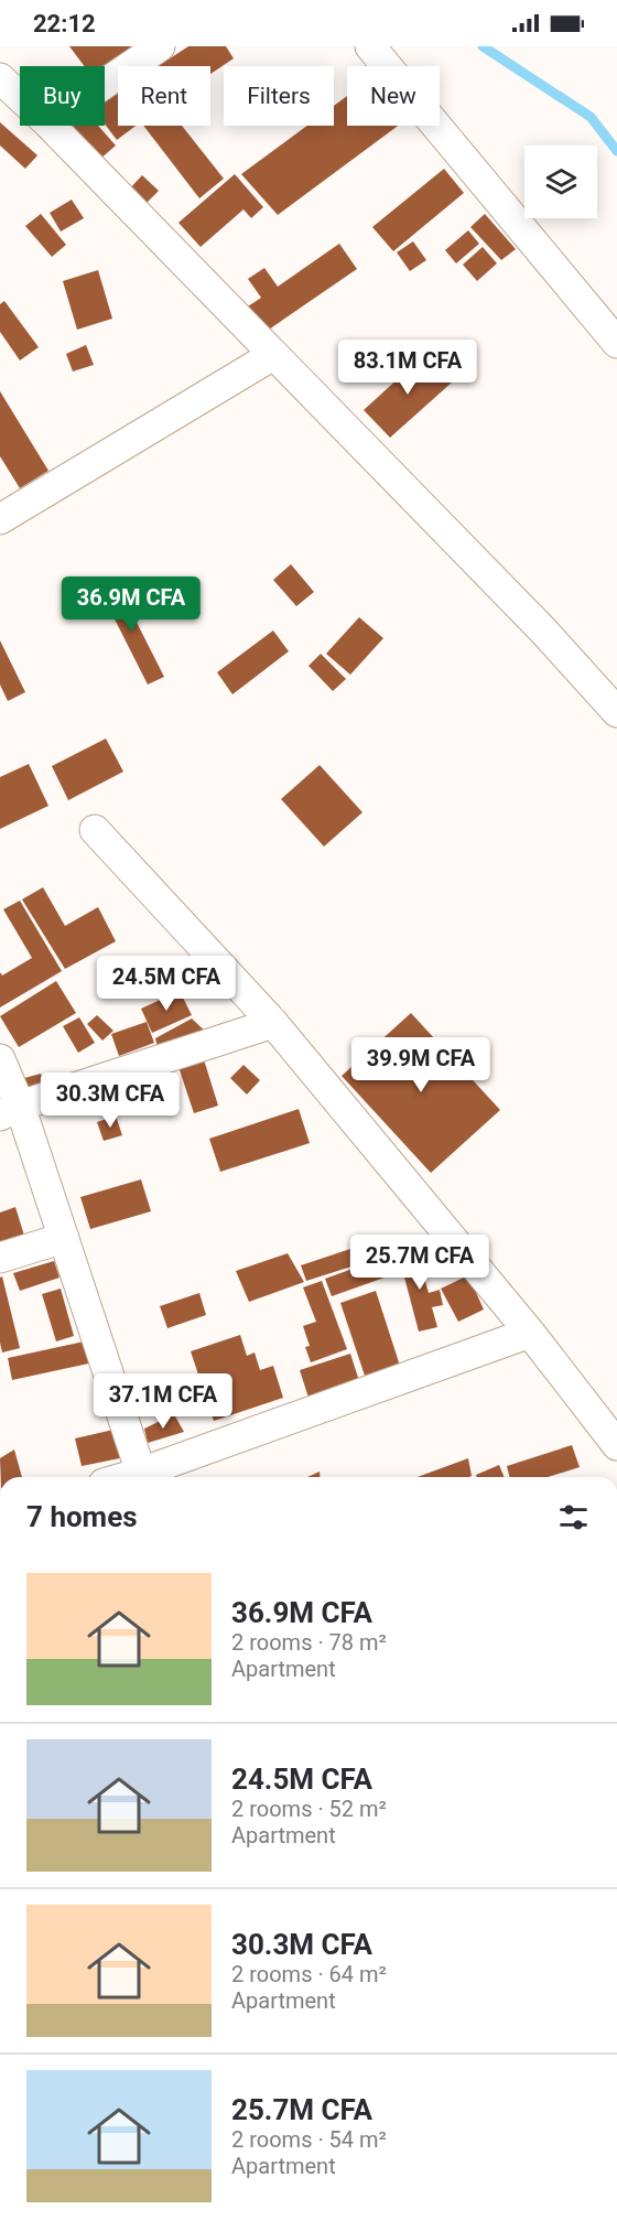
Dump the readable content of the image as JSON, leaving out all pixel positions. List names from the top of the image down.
{
  "page": {
    "status": "22:12",
    "chip": [
      "Buy",
      "Rent",
      "Filters",
      "New"
    ],
    "price": [
      "83.1M CFA",
      "36.9M CFA",
      "24.5M CFA",
      "39.9M CFA",
      "30.3M CFA",
      "25.7M CFA",
      "37.1M CFA"
    ],
    "heading": "7 homes",
    "list": [
      {
        "name": "36.9M CFA",
        "note": "2 rooms · 78 m² · Apartment"
      },
      {
        "name": "24.5M CFA",
        "note": "2 rooms · 52 m² · Apartment"
      },
      {
        "name": "30.3M CFA",
        "note": "2 rooms · 64 m² · Apartment"
      },
      {
        "name": "25.7M CFA",
        "note": "2 rooms · 54 m² · Apartment"
      }
    ]
  }
}
